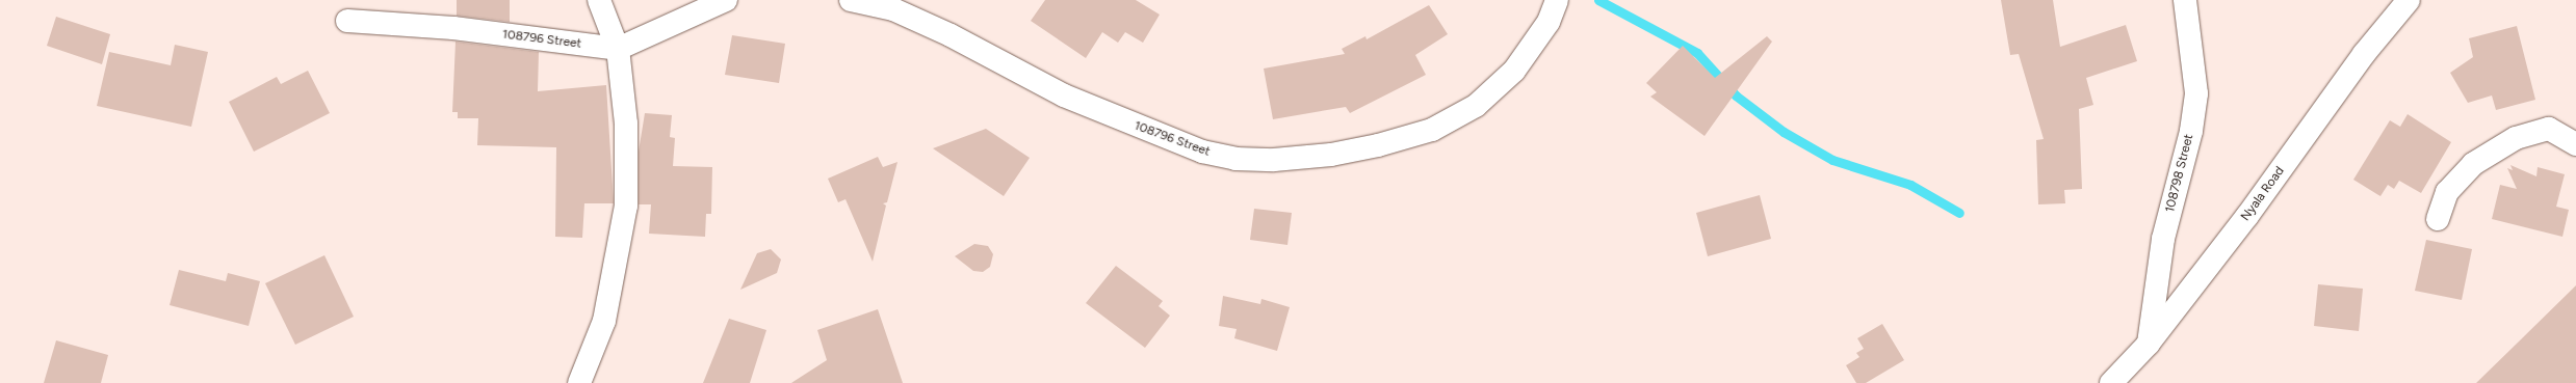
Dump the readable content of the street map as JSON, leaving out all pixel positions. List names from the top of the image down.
{
  "streets": {
    "street": ["108796 Street", "108798 Street", "Nyala Road"]
  },
  "crossings": [
    ["108798 Street", "Nyala Road"]
  ]
}
